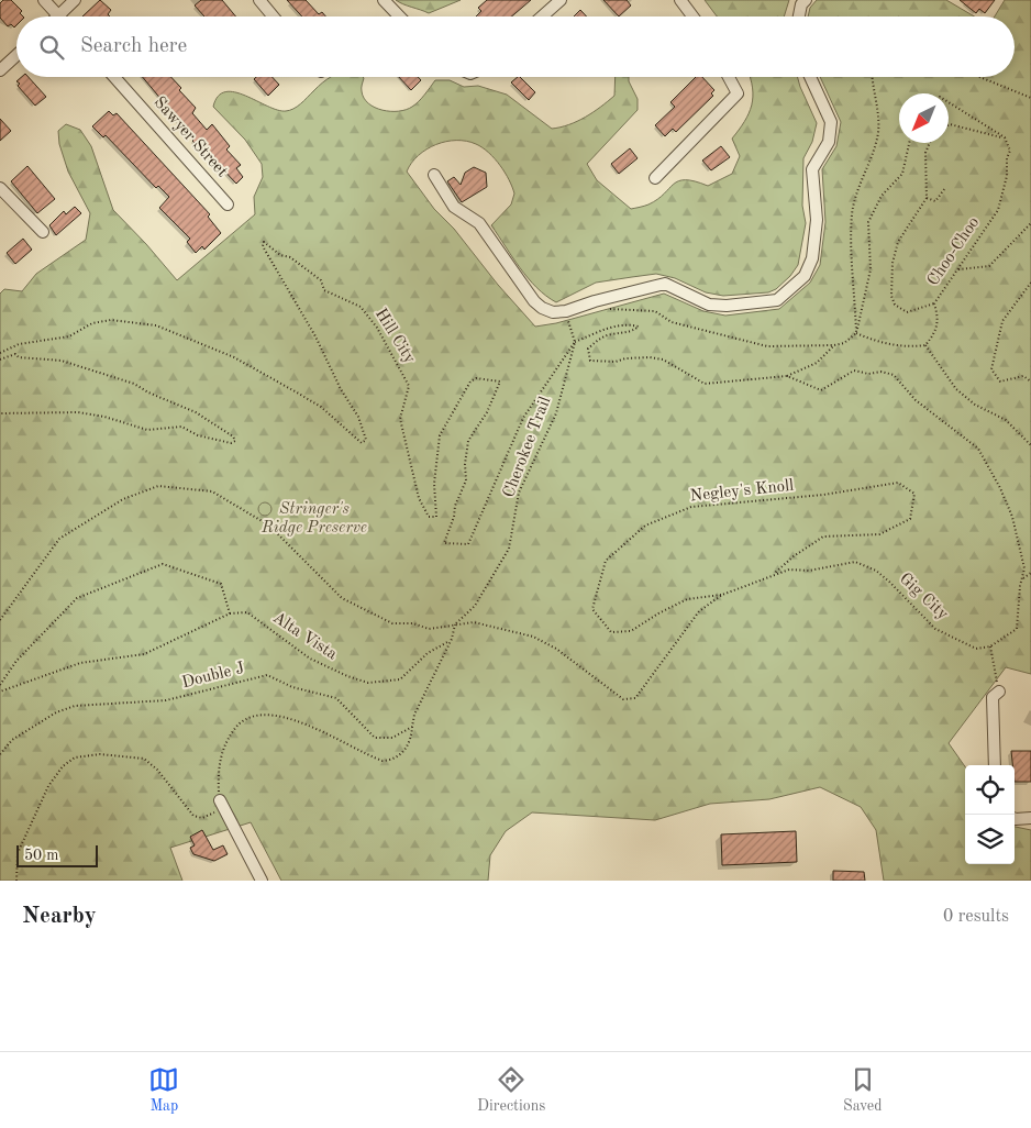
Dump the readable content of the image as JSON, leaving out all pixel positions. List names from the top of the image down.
{
  "streets": {
    "street": ["Sawyer Street"],
    "path": [
      "Choo-Choo",
      "Hill City",
      "Cherokee Trail",
      "Negley's Knoll",
      "Gig City",
      "Alta Vista",
      "Double J"
    ]
  },
  "crossings": [
    ["Hill City", "Cherokee Trail"],
    ["Cherokee Trail", "Gig City"],
    ["Negley's Knoll", "Gig City"]
  ],
  "parks": ["Stringer's Ridge Preserve"],
  "scale_bar": "50 m",
  "north": "bottom left",
  "page": {
    "search": "Search here",
    "scale": "50 m",
    "heading": ["Nearby", "0 results"],
    "nav": ["Map", "Directions", "Saved"]
  }
}
